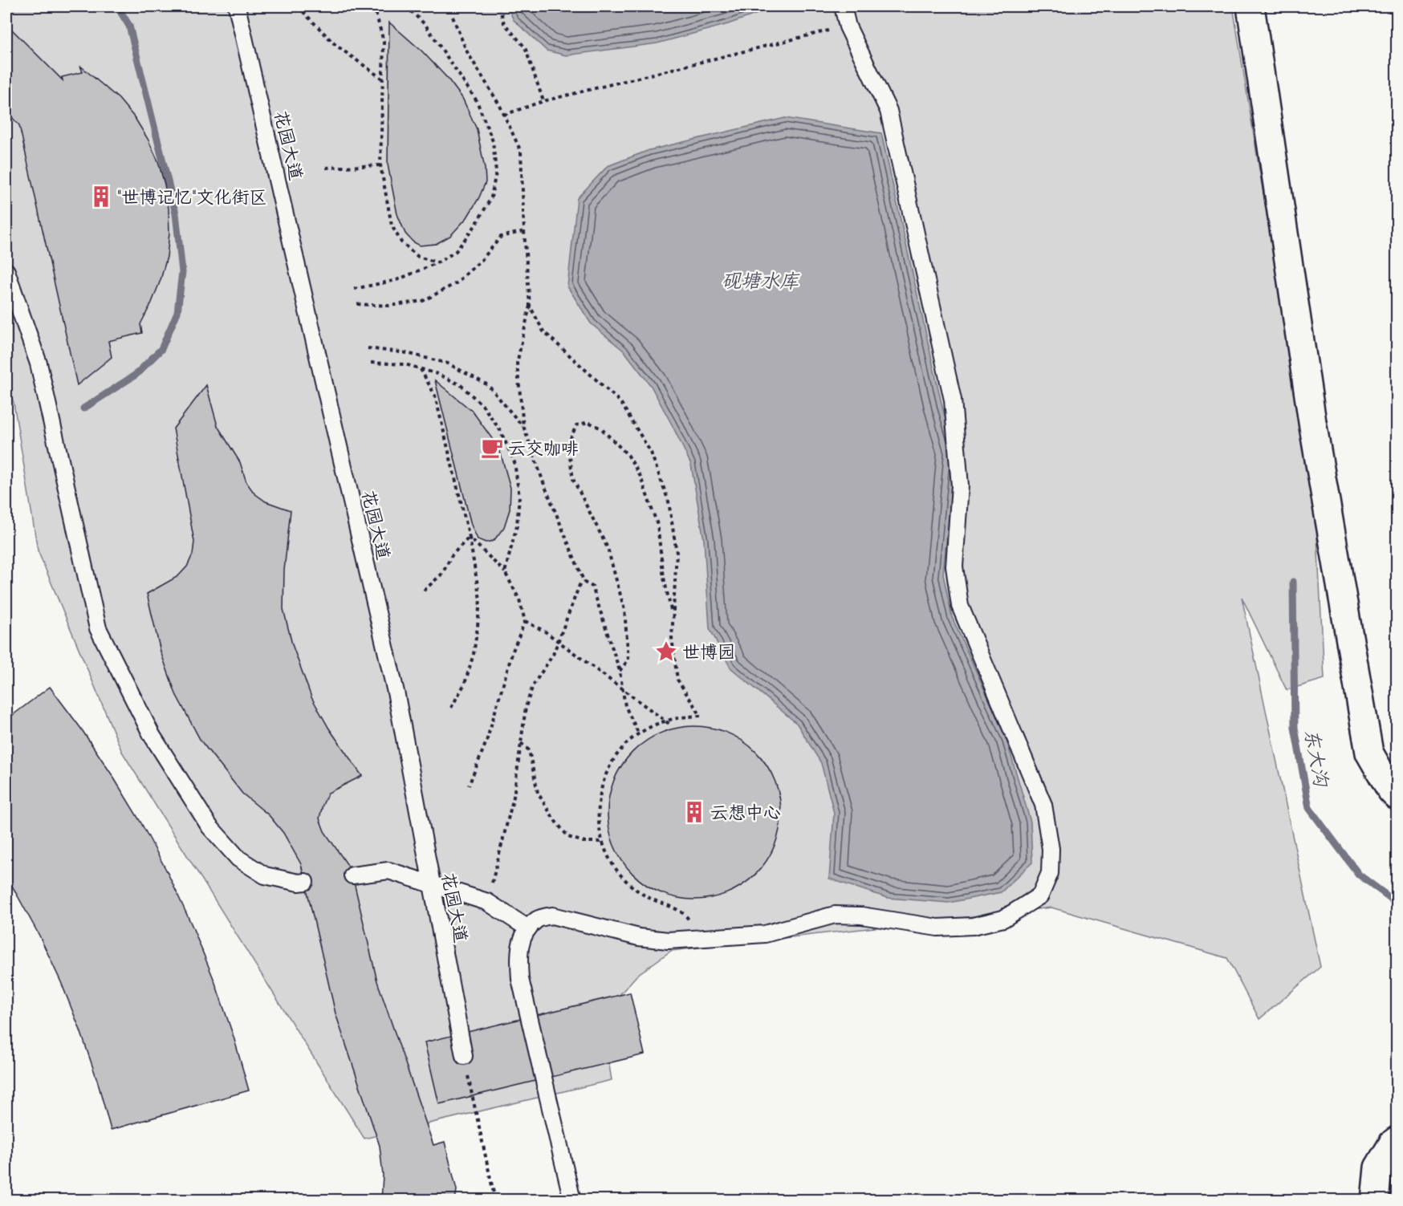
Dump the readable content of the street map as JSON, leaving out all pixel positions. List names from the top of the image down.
{
  "streets": {
    "lane": ["花园大道"]
  },
  "water": ["砚塘水库", "东大沟"],
  "places": {
    "building": ["“世博记忆”文化街区", "云想中心"],
    "cafe": ["云交咖啡"],
    "place": ["世博园"]
  }
}
